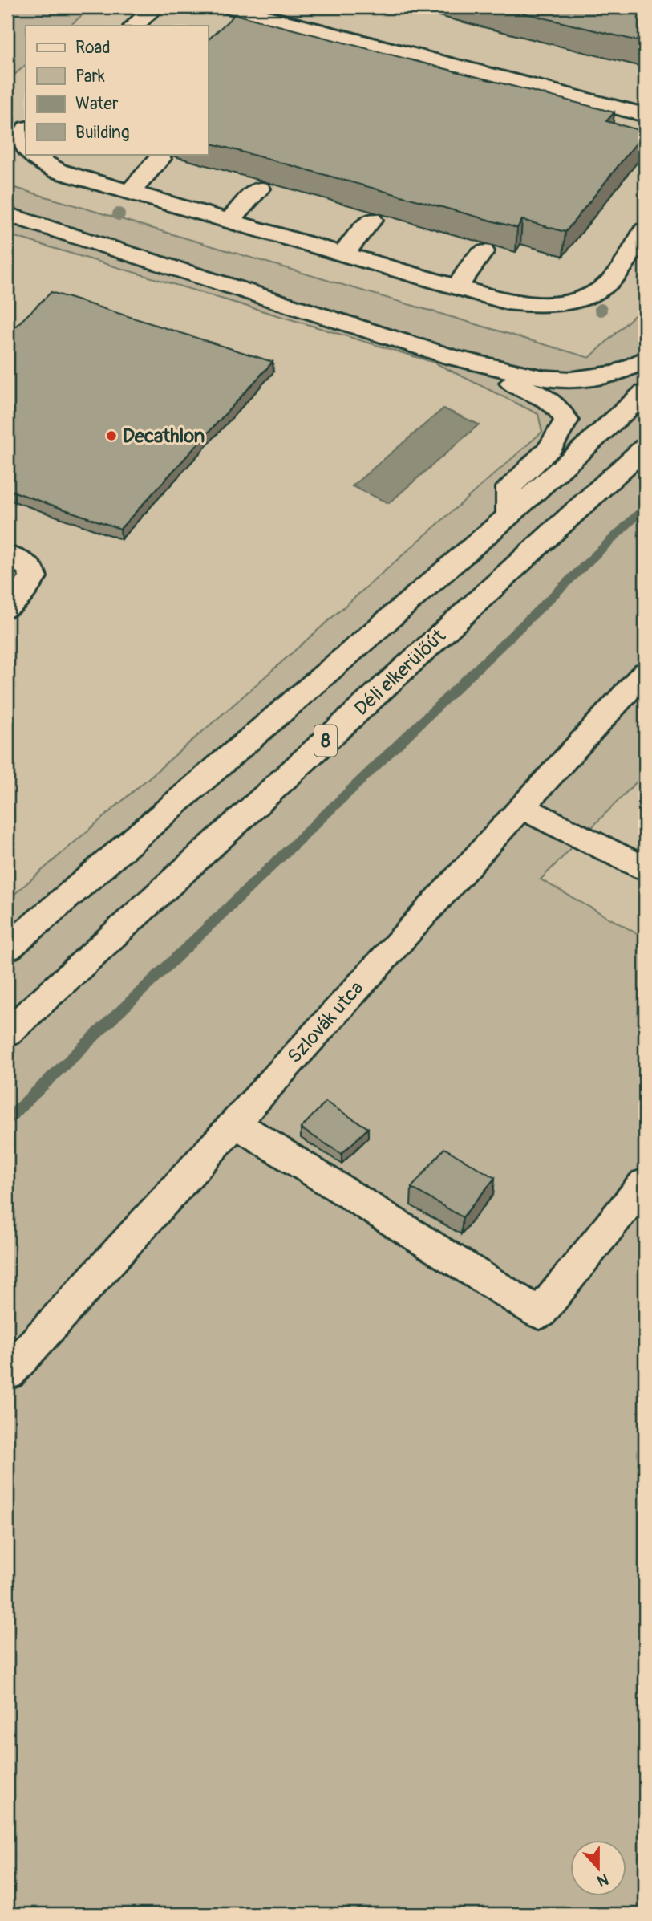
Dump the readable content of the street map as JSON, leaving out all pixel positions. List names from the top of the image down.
{
  "streets": {
    "street": ["Déli elkerülőút", "8", "Szlovák utca"]
  },
  "places": ["Decathlon"],
  "legend": [
    "Road",
    "Park",
    "Water",
    "Building"
  ],
  "north": "bottom"
}
